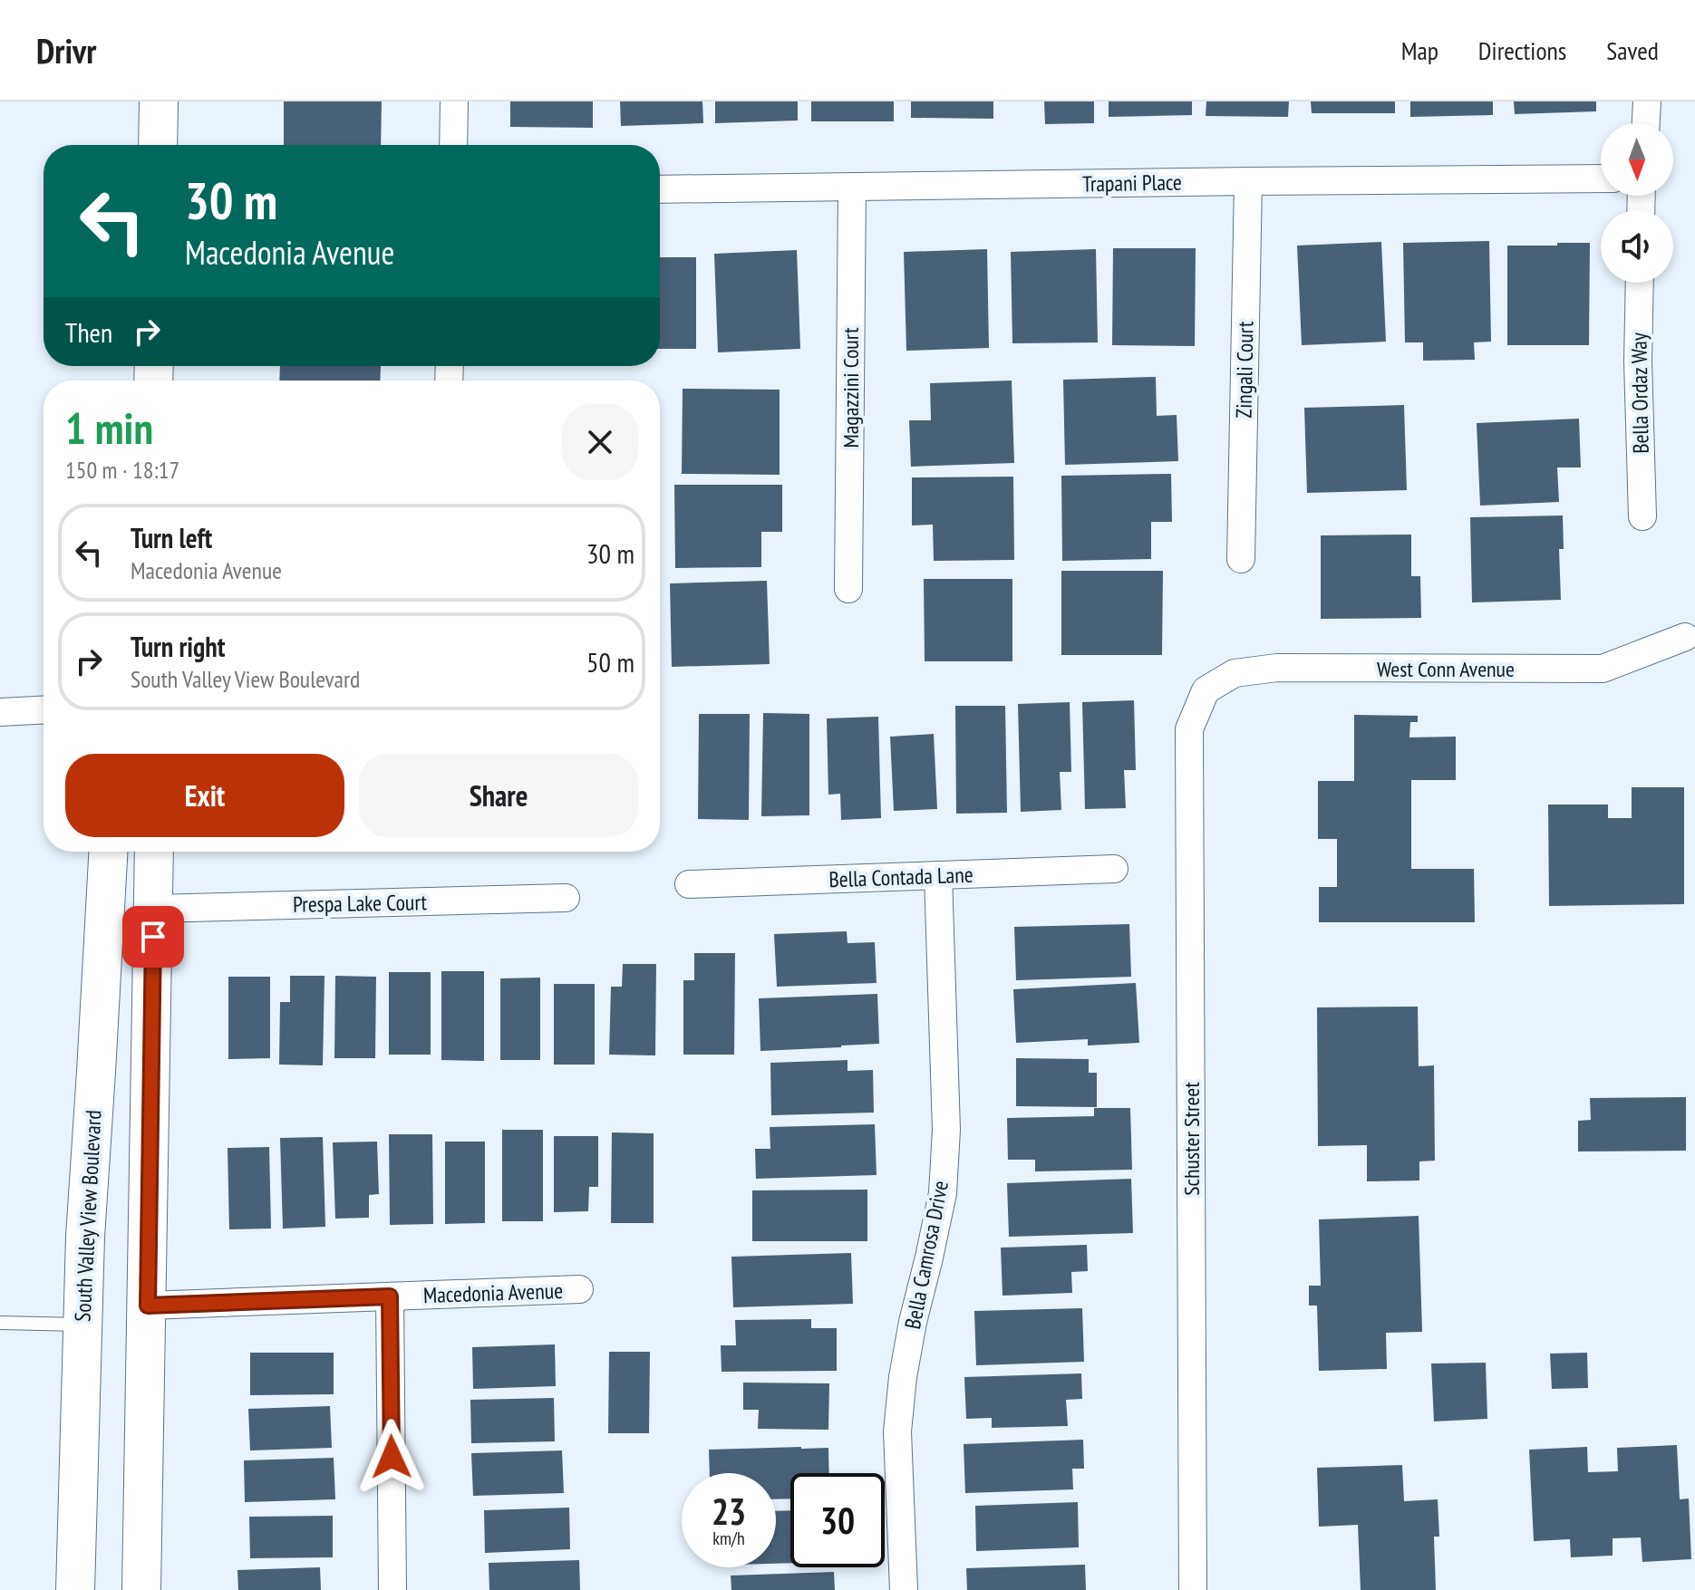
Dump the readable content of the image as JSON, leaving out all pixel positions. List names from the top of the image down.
{
  "streets": {
    "main road": ["South Valley View Boulevard"],
    "street": [
      "Trapani Place",
      "Zingali Court",
      "Magazzini Court",
      "Bella Ordaz Way",
      "West Conn Avenue",
      "Bella Contada Lane",
      "Prespa Lake Court",
      "Schuster Street",
      "Bella Camrosa Drive",
      "Macedonia Avenue"
    ]
  },
  "crossings": [
    ["Trapani Place", "Zingali Court"],
    ["Trapani Place", "Magazzini Court"],
    ["West Conn Avenue", "Schuster Street"],
    ["Bella Contada Lane", "Bella Camrosa Drive"]
  ],
  "north": "bottom",
  "page": {
    "header": "Drivr",
    "nav": ["Map", "Directions", "Saved"],
    "turn": ["30 m", "Macedonia Avenue"],
    "then": "Then",
    "heading": ["1 min", "150 m · 18:17"],
    "list": [
      {
        "name": "Turn left",
        "note": "Macedonia Avenue",
        "value": "30 m"
      },
      {
        "name": "Turn right",
        "note": "South Valley View Boulevard",
        "value": "50 m"
      }
    ],
    "buttons": ["Exit", "Share"],
    "speed": "23 km/h",
    "limit": "30"
  }
}
